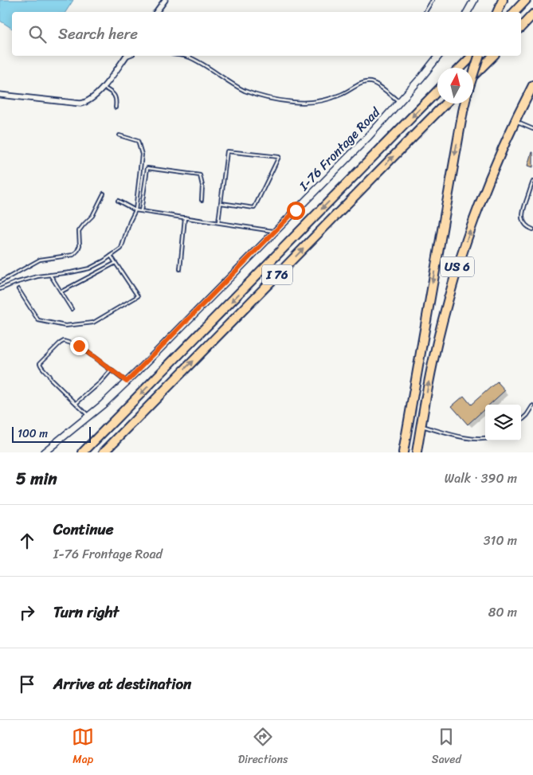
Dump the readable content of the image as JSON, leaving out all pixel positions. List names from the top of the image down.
{
  "streets": {
    "highway": ["US 6", "I 76"],
    "street": ["I-76 Frontage Road"]
  },
  "scale_bar": "100 m",
  "north": "top",
  "page": {
    "search": "Search here",
    "scale": "100 m",
    "heading": ["5 min", "Walk · 390 m"],
    "list": [
      ["Continue", "I-76 Frontage Road", "310 m"],
      ["Turn right", "80 m"],
      "Arrive at destination"
    ],
    "nav": ["Map", "Directions", "Saved"]
  }
}
